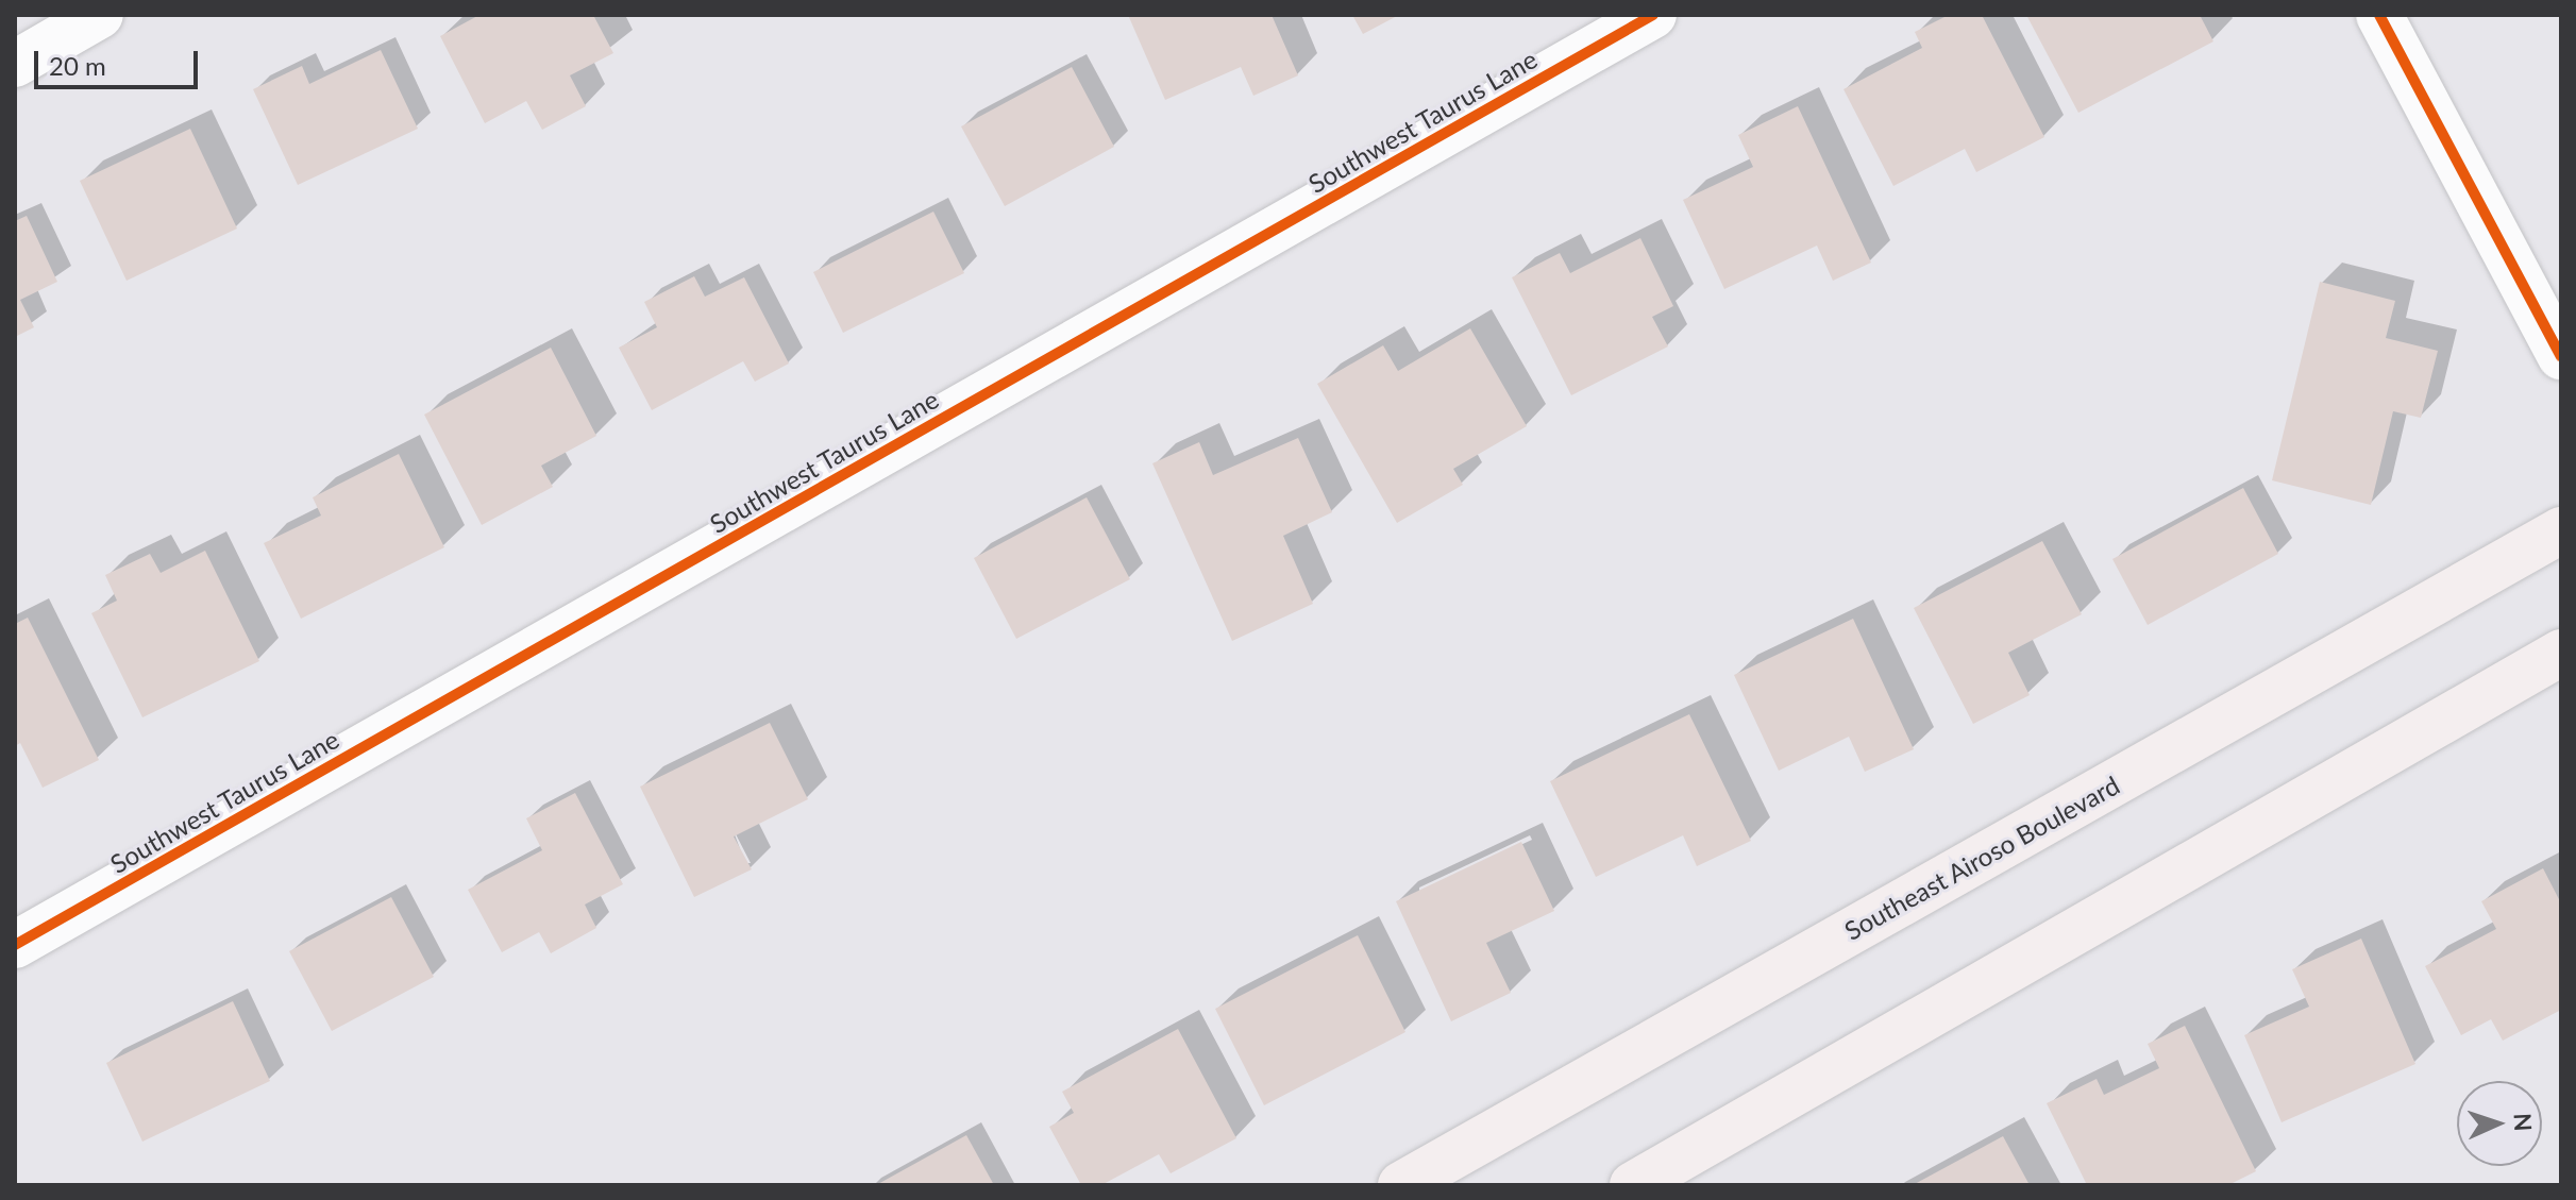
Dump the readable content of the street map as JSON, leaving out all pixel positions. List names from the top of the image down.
{
  "streets": {
    "main road": ["Southeast Airoso Boulevard"],
    "street": ["Southwest Taurus Lane"]
  },
  "scale_bar": "20 m",
  "north": "right"
}
